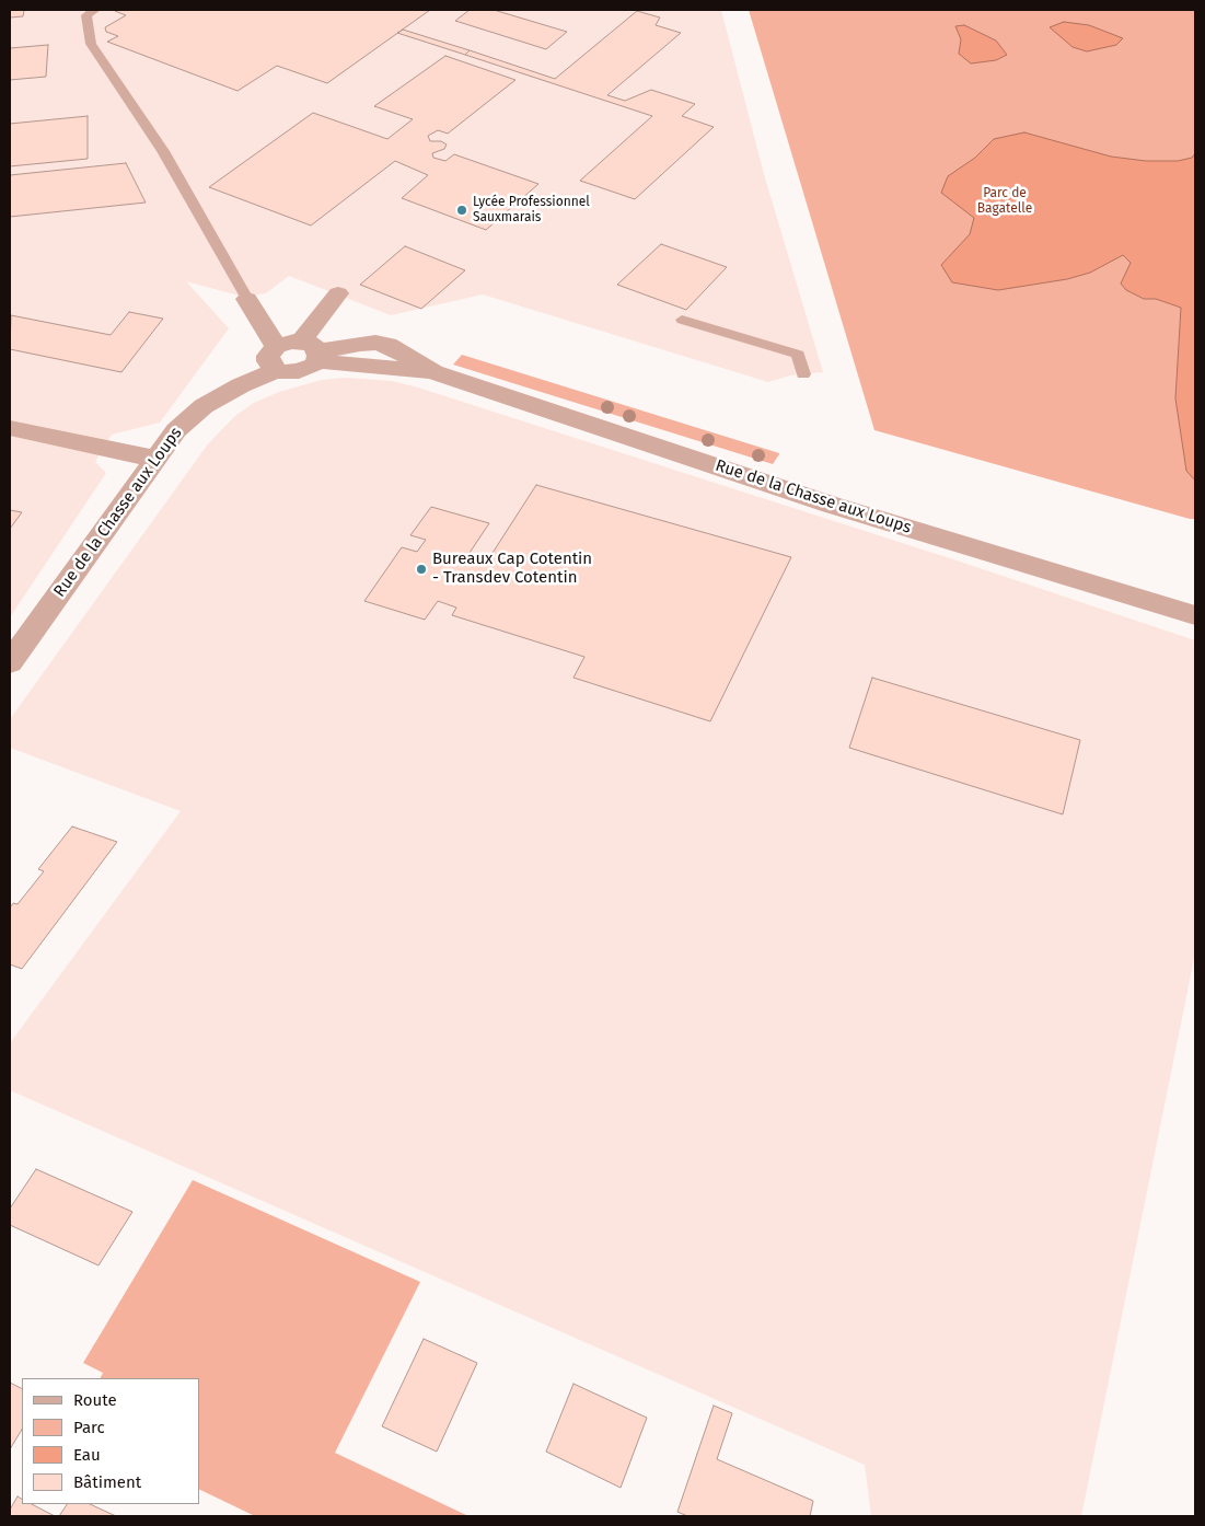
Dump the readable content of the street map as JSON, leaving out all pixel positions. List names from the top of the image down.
{
  "streets": {
    "street": ["Rue de la Chasse aux Loups"]
  },
  "parks": ["Parc de Bagatelle"],
  "places": ["Lycée Professionnel Sauxmarais", "Bureaux Cap Cotentin - Transdev Cotentin"],
  "legend": [
    "Route",
    "Parc",
    "Eau",
    "Bâtiment"
  ]
}
